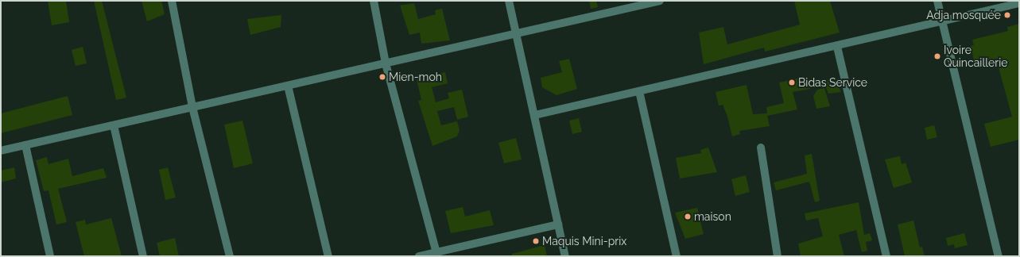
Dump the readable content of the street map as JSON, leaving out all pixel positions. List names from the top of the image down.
{
  "places": [
    "Adja mosquée",
    "Ivoire Quincaillerie",
    "Mien-moh",
    "Bidas Service",
    "maison",
    "Maquis Mini-prix"
  ]
}
